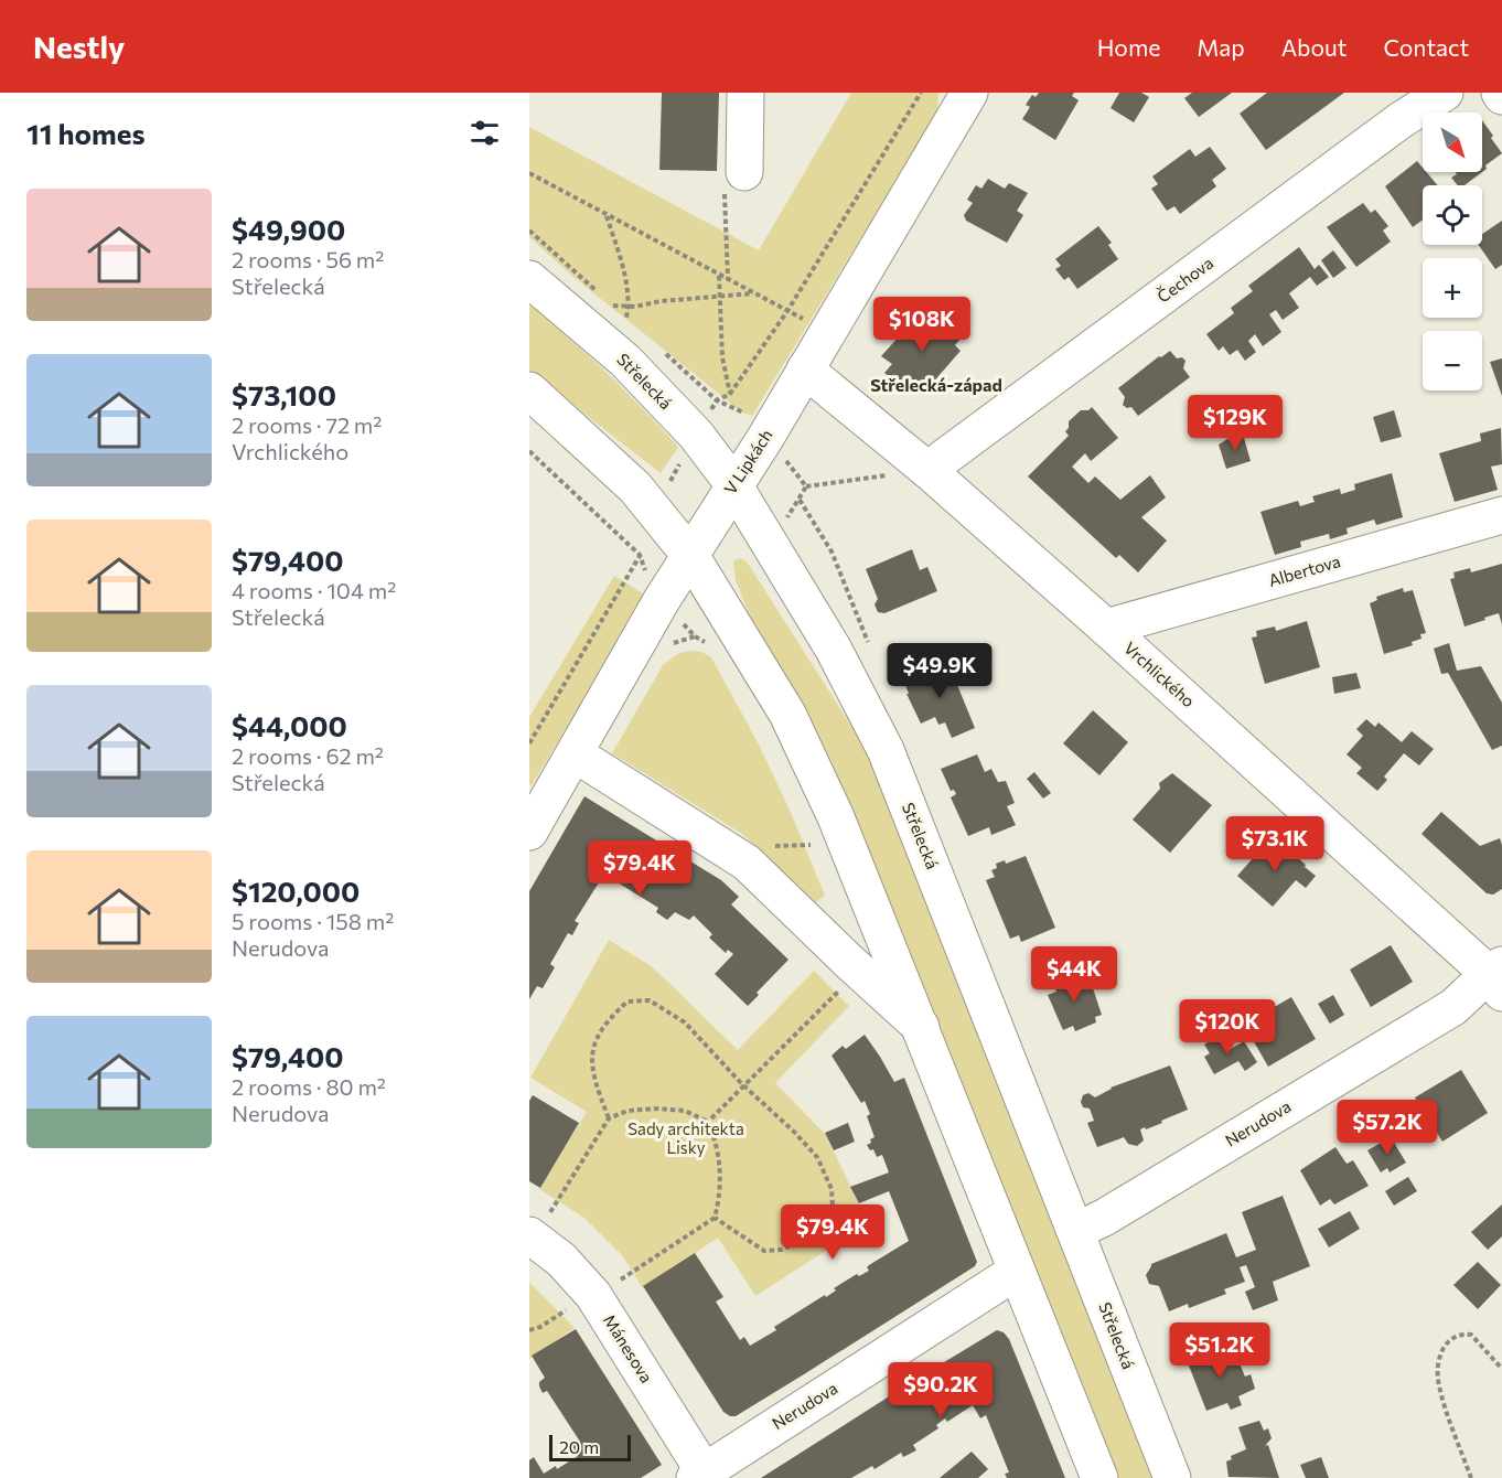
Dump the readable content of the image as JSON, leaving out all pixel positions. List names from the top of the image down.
{
  "streets": {
    "street": [
      "Čechova",
      "Střelecká",
      "V Lipkách",
      "Albertova",
      "Vrchlického",
      "Nerudova",
      "Mánesova"
    ]
  },
  "crossings": [
    ["Čechova", "Vrchlického"],
    ["Střelecká", "V Lipkách"],
    ["Střelecká", "Nerudova"],
    ["V Lipkách", "Vrchlického"],
    ["Albertova", "Vrchlického"],
    ["Vrchlického", "Nerudova"],
    ["Nerudova", "Mánesova"]
  ],
  "districts": ["Střelecká-západ"],
  "parks": ["Sady architekta Lisky"],
  "scale_bar": "20 m",
  "north": "bottom right",
  "page": {
    "header": "Nestly",
    "nav": [
      "Home",
      "Map",
      "About",
      "Contact"
    ],
    "heading": "11 homes",
    "map_buttons": ["+", "−"],
    "list": [
      {
        "name": "$49,900",
        "note": "2 rooms · 56 m² · Střelecká"
      },
      {
        "name": "$73,100",
        "note": "2 rooms · 72 m² · Vrchlického"
      },
      {
        "name": "$79,400",
        "note": "4 rooms · 104 m² · Střelecká"
      },
      {
        "name": "$44,000",
        "note": "2 rooms · 62 m² · Střelecká"
      },
      {
        "name": "$120,000",
        "note": "5 rooms · 158 m² · Nerudova"
      },
      {
        "name": "$79,400",
        "note": "2 rooms · 80 m² · Nerudova"
      }
    ],
    "price": [
      "$108K",
      "$129K",
      "$49.9K",
      "$73.1K",
      "$79.4K",
      "$44K",
      "$120K",
      "$57.2K",
      "$79.4K",
      "$51.2K",
      "$90.2K"
    ],
    "scale": "20 m"
  }
}
